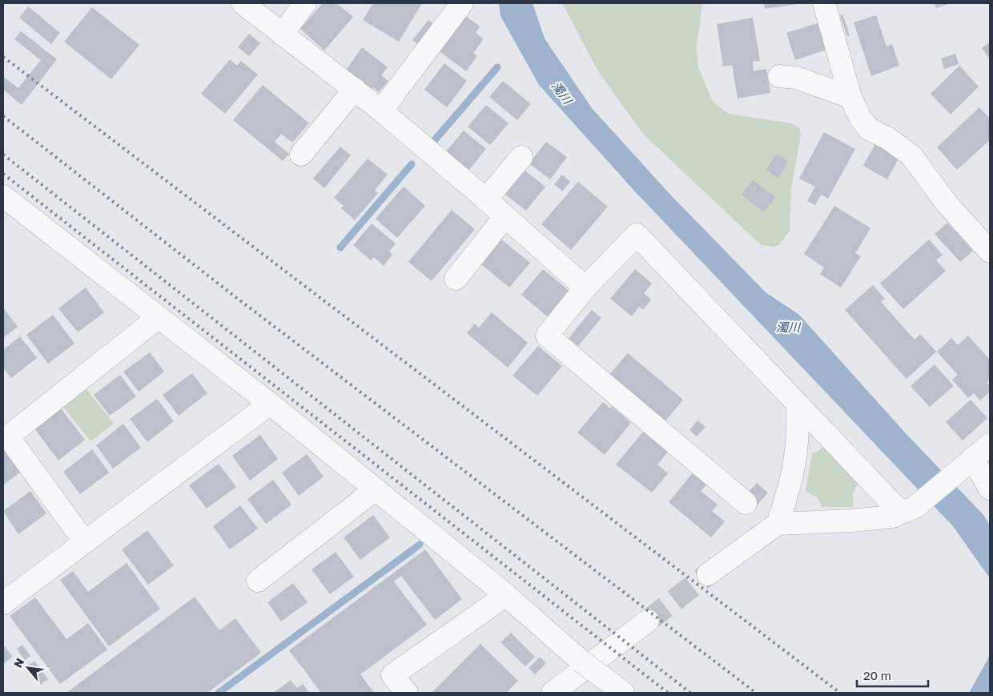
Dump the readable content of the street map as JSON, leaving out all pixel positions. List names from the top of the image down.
{
  "water": ["濁川"],
  "scale_bar": "20 m",
  "north": "top left"
}
